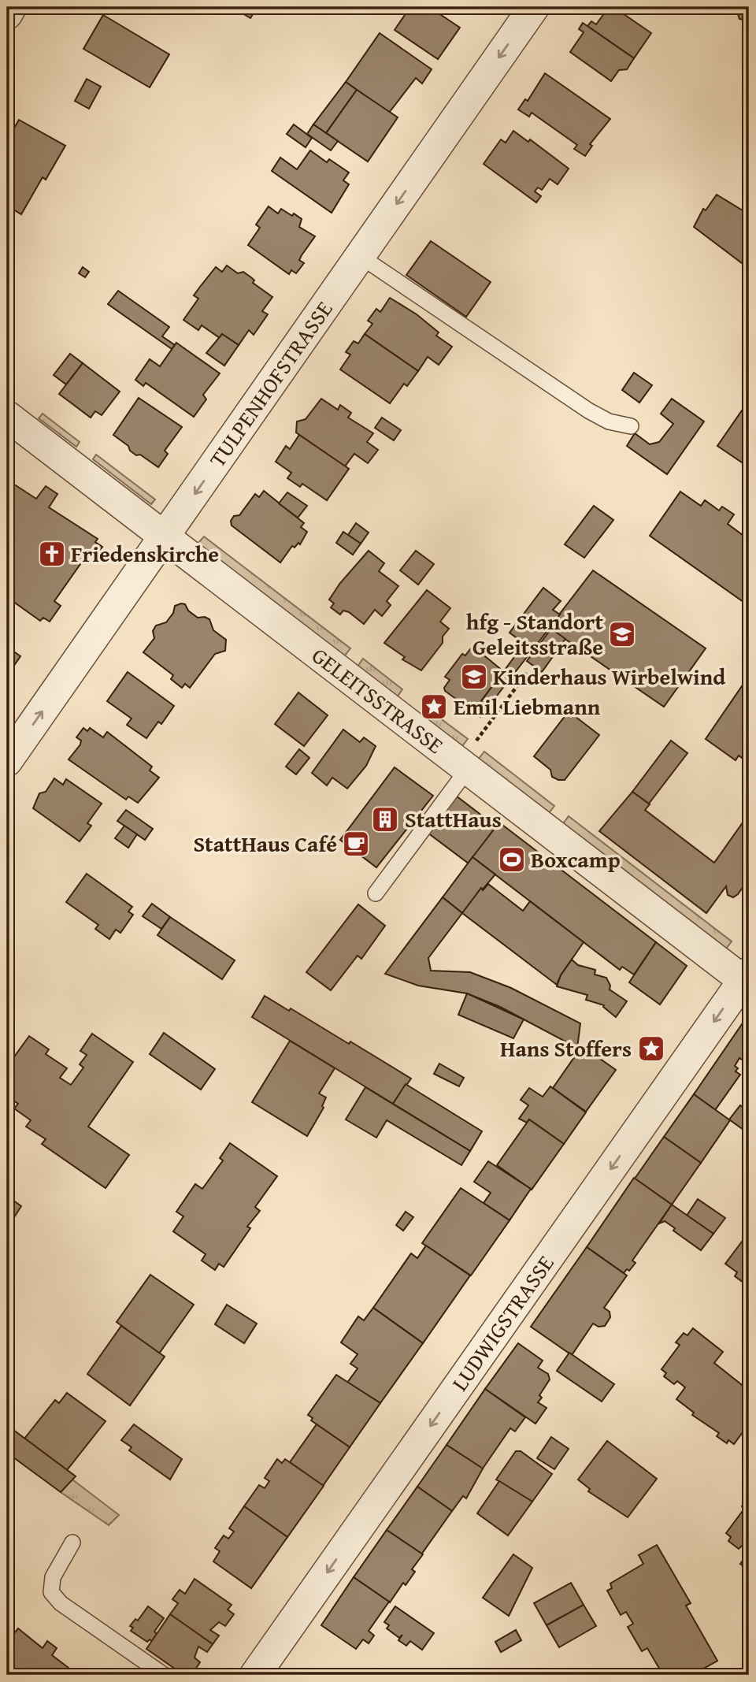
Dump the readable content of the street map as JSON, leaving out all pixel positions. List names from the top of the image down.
{
  "streets": {
    "street": ["TULPENHOFSTRASSE", "GELEITSSTRASSE", "LUDWIGSTRASSE"]
  },
  "crossings": [
    ["TULPENHOFSTRASSE", "GELEITSSTRASSE"],
    ["GELEITSSTRASSE", "LUDWIGSTRASSE"]
  ],
  "one_way": ["LUDWIGSTRASSE"],
  "places": {
    "church": ["Friedenskirche"],
    "school or university": ["hfg - Standort Geleitsstraße", "Kinderhaus Wirbelwind"],
    "place": ["Emil Liebmann", "Hans Stoffers"],
    "building": ["StattHaus"],
    "cafe": ["StattHaus Café"],
    "sports": ["Boxcamp"]
  }
}
